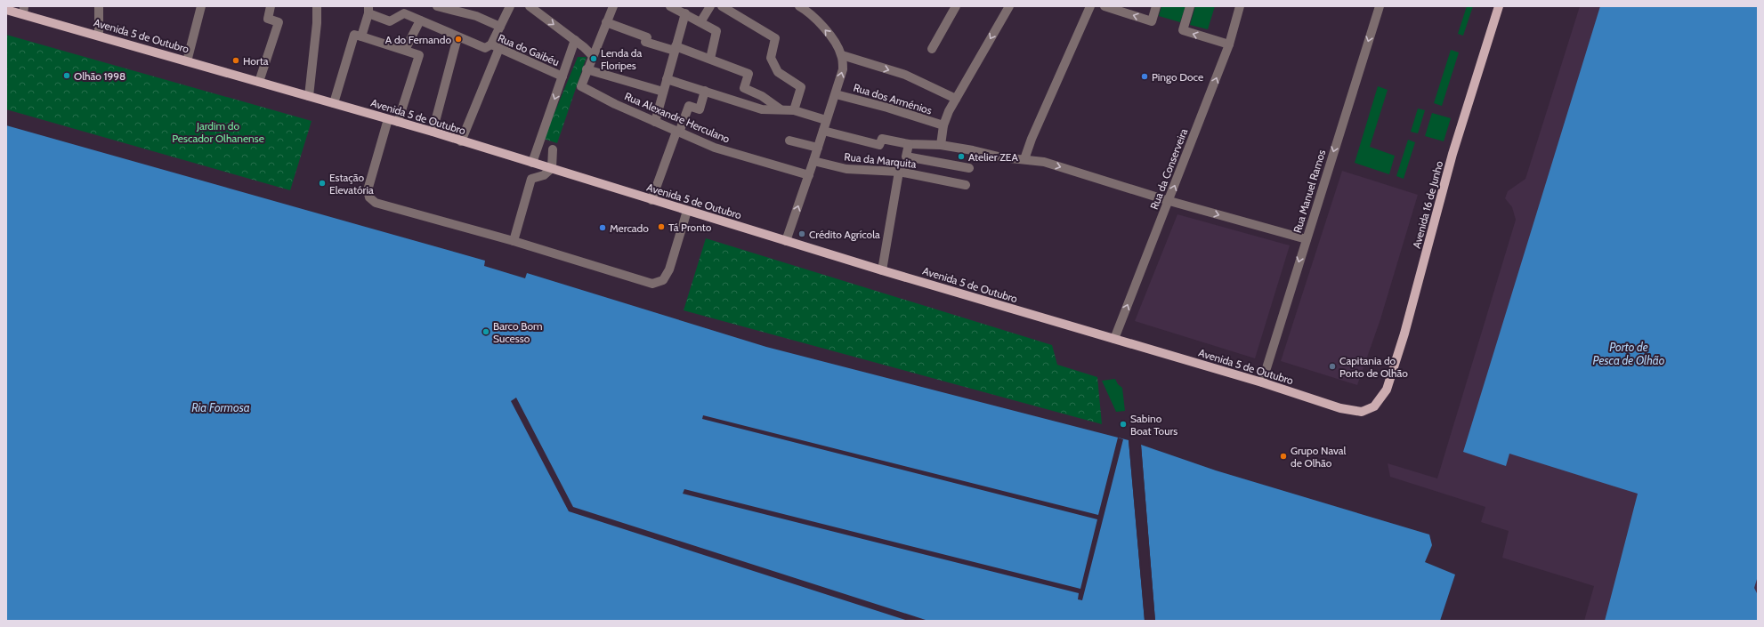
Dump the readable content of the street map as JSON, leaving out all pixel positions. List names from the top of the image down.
{
  "streets": {
    "main road": ["Avenida 5 de Outubro", "Avenida 16 de Junho"],
    "street": [
      "Rua do Gaibéu",
      "Rua dos Arménios",
      "Rua Alexandre Herculano",
      "Rua da Marquita",
      "Rua da Conserveira",
      "Rua Manuel Ramos"
    ]
  },
  "crossings": [
    ["Avenida 5 de Outubro", "Rua da Conserveira"],
    ["Avenida 5 de Outubro", "Rua Manuel Ramos"],
    ["Avenida 5 de Outubro", "Avenida 16 de Junho"]
  ],
  "one_way": ["Rua da Conserveira", "Rua Manuel Ramos"],
  "water": ["Porto de Pesca de Olhão", "Ria Formosa"],
  "parks": ["Jardim do Pescador Olhanense"],
  "places": [
    "A do Fernando",
    "Lenda da Floripes",
    "Horta",
    "Olhão 1998",
    "Pingo Doce",
    "Atelier ZEA",
    "Estação Elevatória",
    "Tá Pronto",
    "Mercado",
    "Crédito Agrícola",
    "Barco Bom Sucesso",
    "Capitania do Porto de Olhão",
    "Sabino Boat Tours",
    "Grupo Naval de Olhão"
  ]
}
